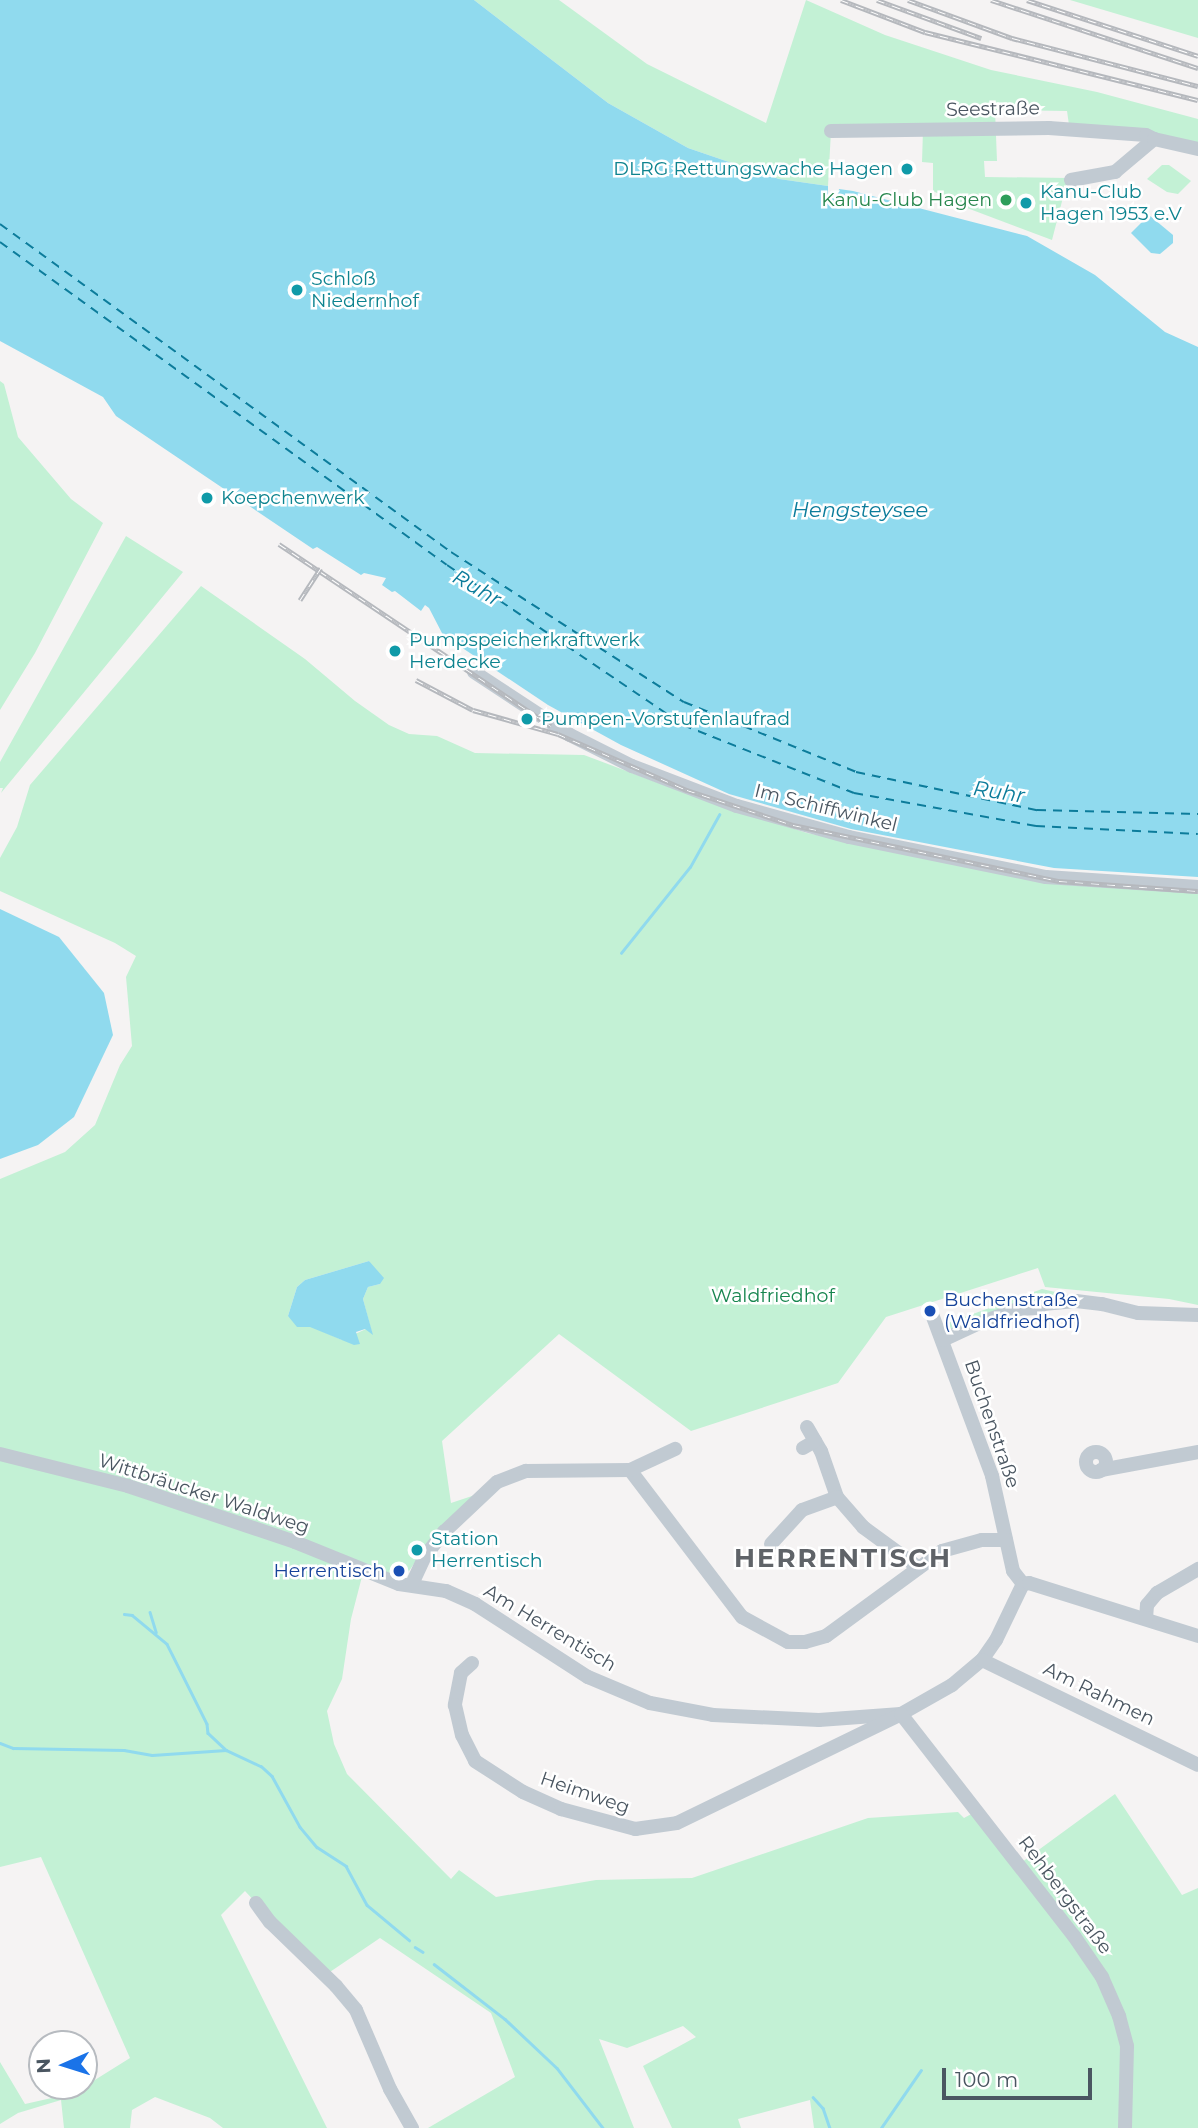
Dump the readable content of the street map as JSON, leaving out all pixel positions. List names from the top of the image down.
{
  "streets": {
    "street": [
      "Seestraße",
      "Im Schiffwinkel",
      "Buchenstraße",
      "Wittbräucker Waldweg",
      "Am Herrentisch",
      "Am Rahmen",
      "Heimweg",
      "Rehbergstraße"
    ]
  },
  "crossings": [
    ["Buchenstraße", "Am Herrentisch"],
    ["Wittbräucker Waldweg", "Am Herrentisch"],
    ["Am Herrentisch", "Am Rahmen"],
    ["Am Herrentisch", "Heimweg"],
    ["Am Herrentisch", "Rehbergstraße"],
    ["Heimweg", "Rehbergstraße"]
  ],
  "districts": ["HERRENTISCH"],
  "water": ["Hengsteysee", "Ruhr"],
  "parks": ["Waldfriedhof"],
  "places": [
    "DLRG Rettungswache Hagen",
    "Kanu-Club Hagen",
    "Kanu-Club Hagen 1953 e.V",
    "Schloß Niedernhof",
    "Koepchenwerk",
    "Pumpspeicherkraftwerk Herdecke",
    "Pumpen-Vorstufenlaufrad",
    "Buchenstraße (Waldfriedhof)",
    "Station Herrentisch",
    "Herrentisch"
  ],
  "scale_bar": "100 m",
  "north": "left"
}
